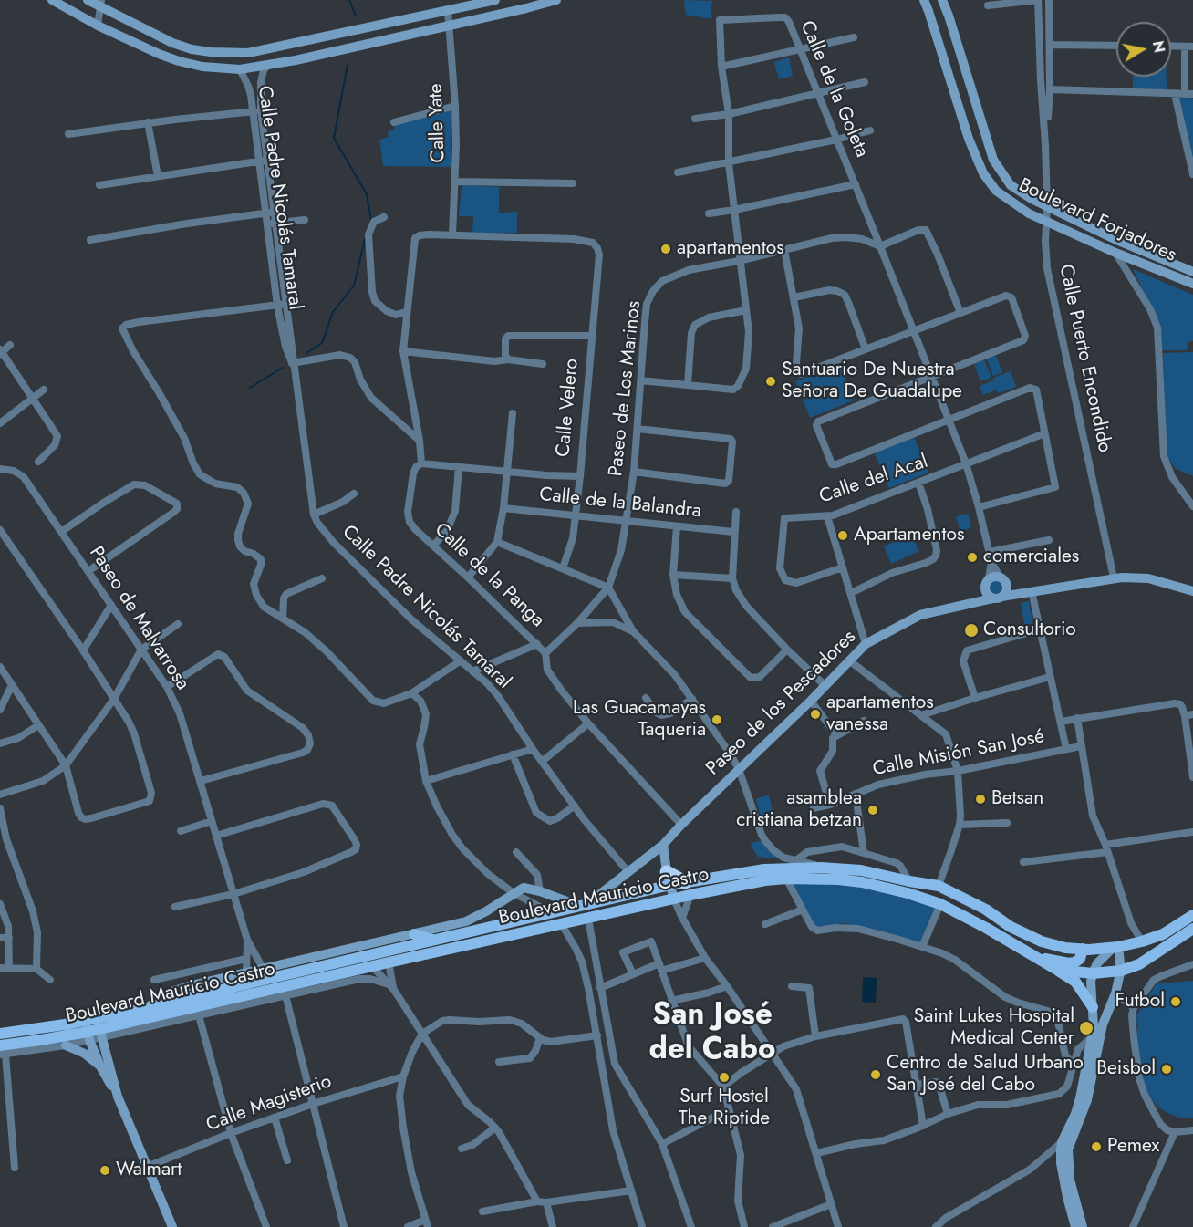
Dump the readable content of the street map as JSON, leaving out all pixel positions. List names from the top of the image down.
{
  "streets": {
    "main road": ["Boulevard Forjadores", "Paseo de los Pescadores", "Boulevard Mauricio Castro"],
    "street": [
      "Calle de la Goleta",
      "Calle Yate",
      "Calle Padre Nicolás Tamaral",
      "Calle Puerto Encondido",
      "Paseo de Los Marinos",
      "Calle Velero",
      "Calle del Acal",
      "Calle de la Balandra",
      "Calle de la Panga",
      "Paseo de Malvarrosa",
      "Calle Misión San José",
      "Calle Magisterio"
    ]
  },
  "crossings": [
    ["Calle de la Goleta", "Paseo de Los Marinos"],
    ["Calle Yate", "Calle Velero"],
    ["Calle Padre Nicolás Tamaral", "Paseo de los Pescadores"],
    ["Boulevard Forjadores", "Calle Puerto Encondido"],
    ["Calle Puerto Encondido", "Paseo de los Pescadores"],
    ["Paseo de Los Marinos", "Calle de la Balandra"],
    ["Paseo de Los Marinos", "Calle de la Panga"],
    ["Calle Velero", "Calle de la Balandra"],
    ["Calle de la Panga", "Paseo de los Pescadores"],
    ["Paseo de Malvarrosa", "Boulevard Mauricio Castro"],
    ["Paseo de los Pescadores", "Boulevard Mauricio Castro"]
  ],
  "districts": ["San José del Cabo"],
  "places": [
    "apartamentos",
    "Santuario De Nuestra Señora De Guadalupe",
    "Apartamentos",
    "comerciales",
    "Consultorio",
    "apartamentos vanessa",
    "Las Guacamayas Taqueria",
    "Betsan",
    "asamblea cristiana betzan",
    "Futbol",
    "Saint Lukes Hospital Medical Center",
    "Beisbol",
    "Centro de Salud Urbano San José del Cabo",
    "Surf Hostel The Riptide",
    "Pemex",
    "Walmart"
  ],
  "north": "right"
}
